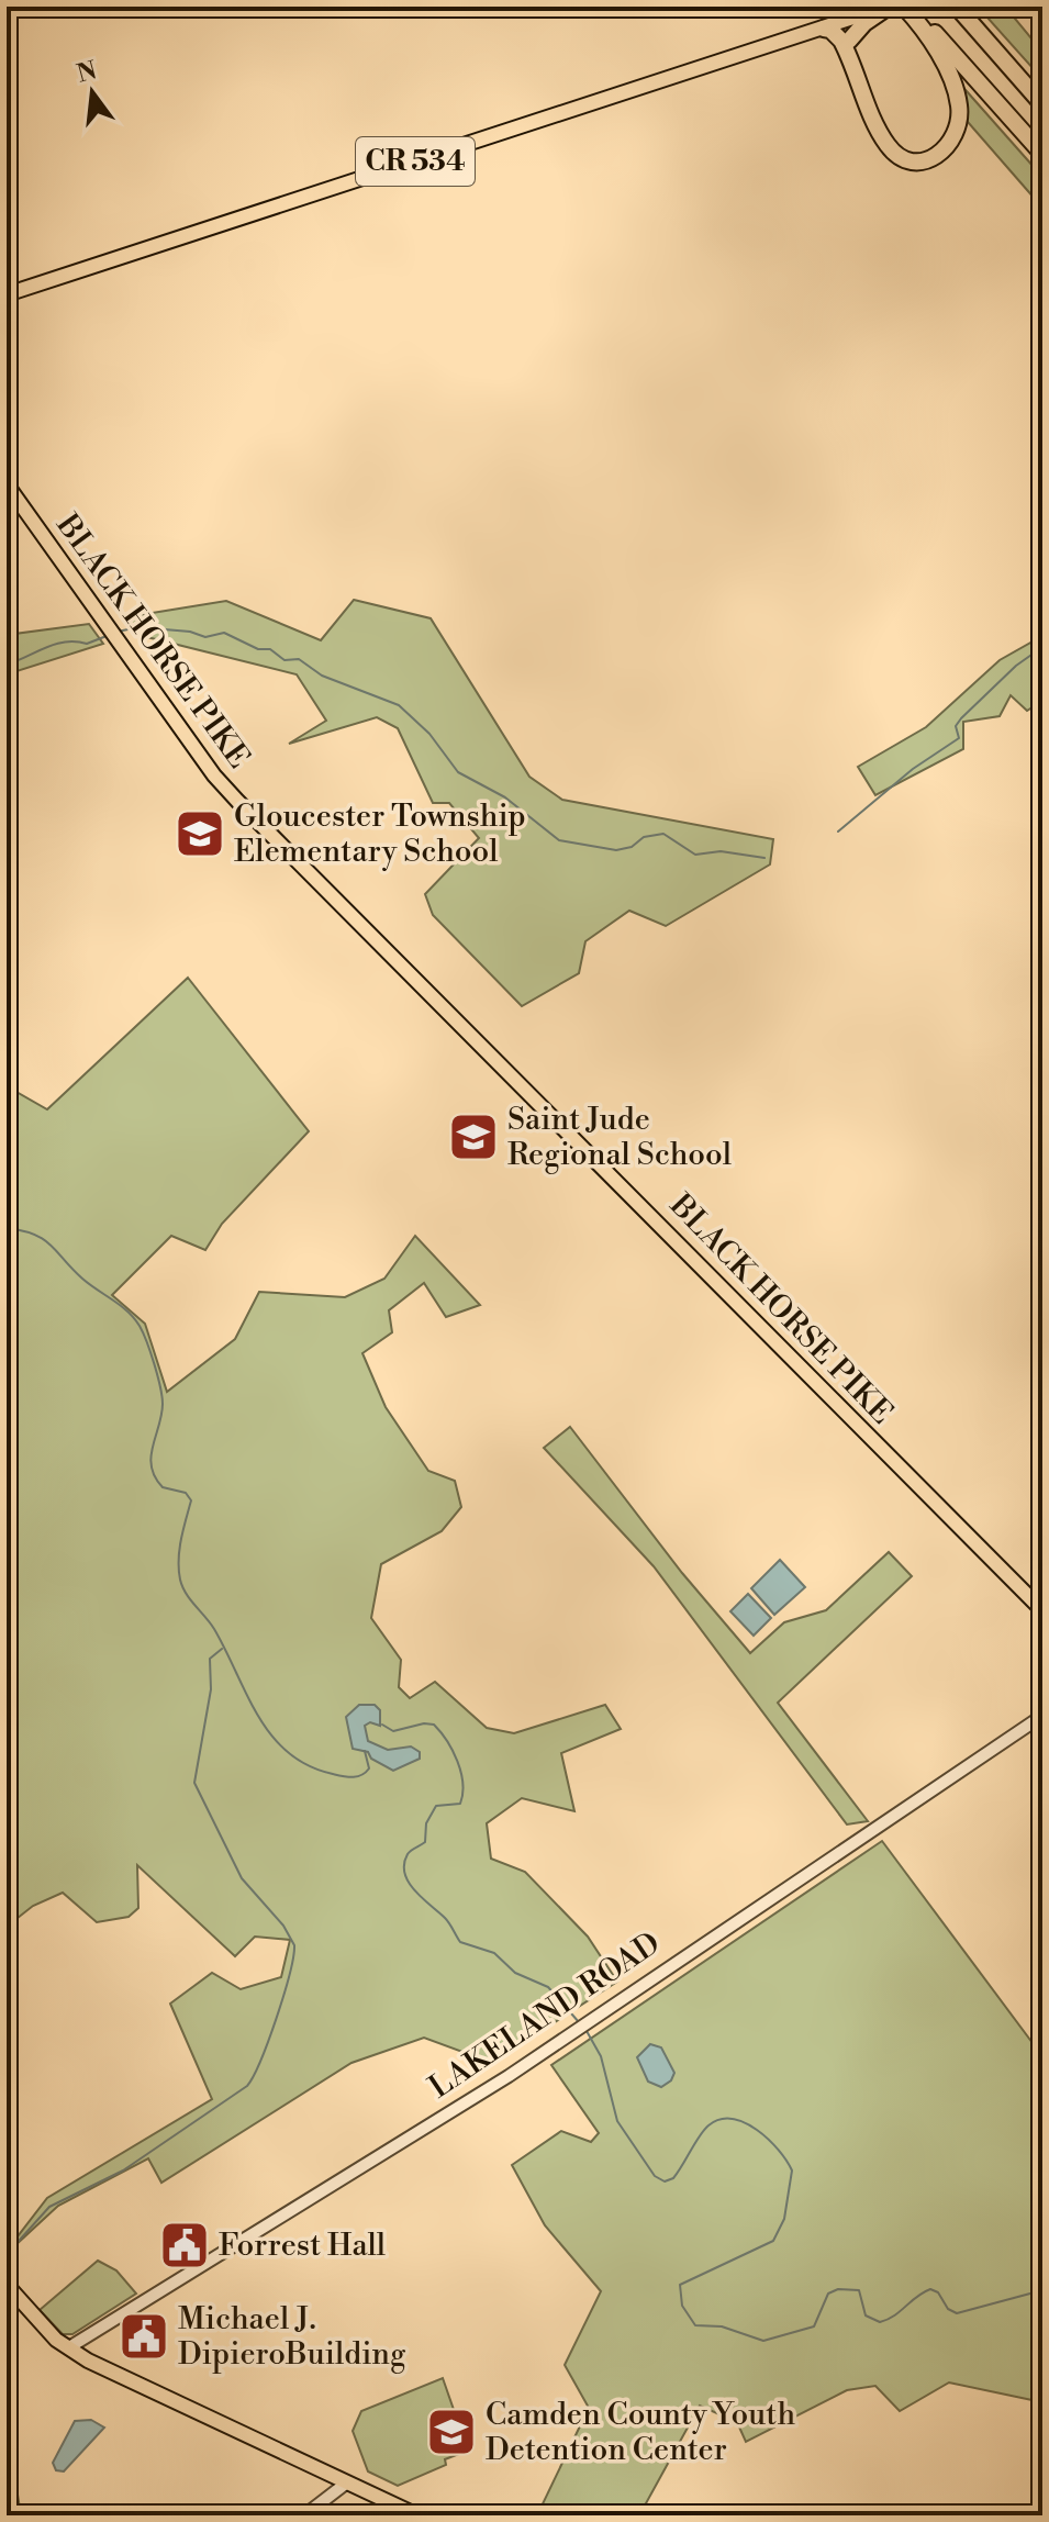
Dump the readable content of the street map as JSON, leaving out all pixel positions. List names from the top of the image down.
{
  "streets": {
    "main road": ["CR 534", "BLACK HORSE PIKE"],
    "street": ["LAKELAND ROAD"]
  },
  "places": {
    "school or university": ["Gloucester Township Elementary School", "Saint Jude Regional School", "Camden County Youth Detention Center"],
    "public building": ["Forrest Hall", "Michael J. DipieroBuilding"]
  },
  "north": "top"
}
